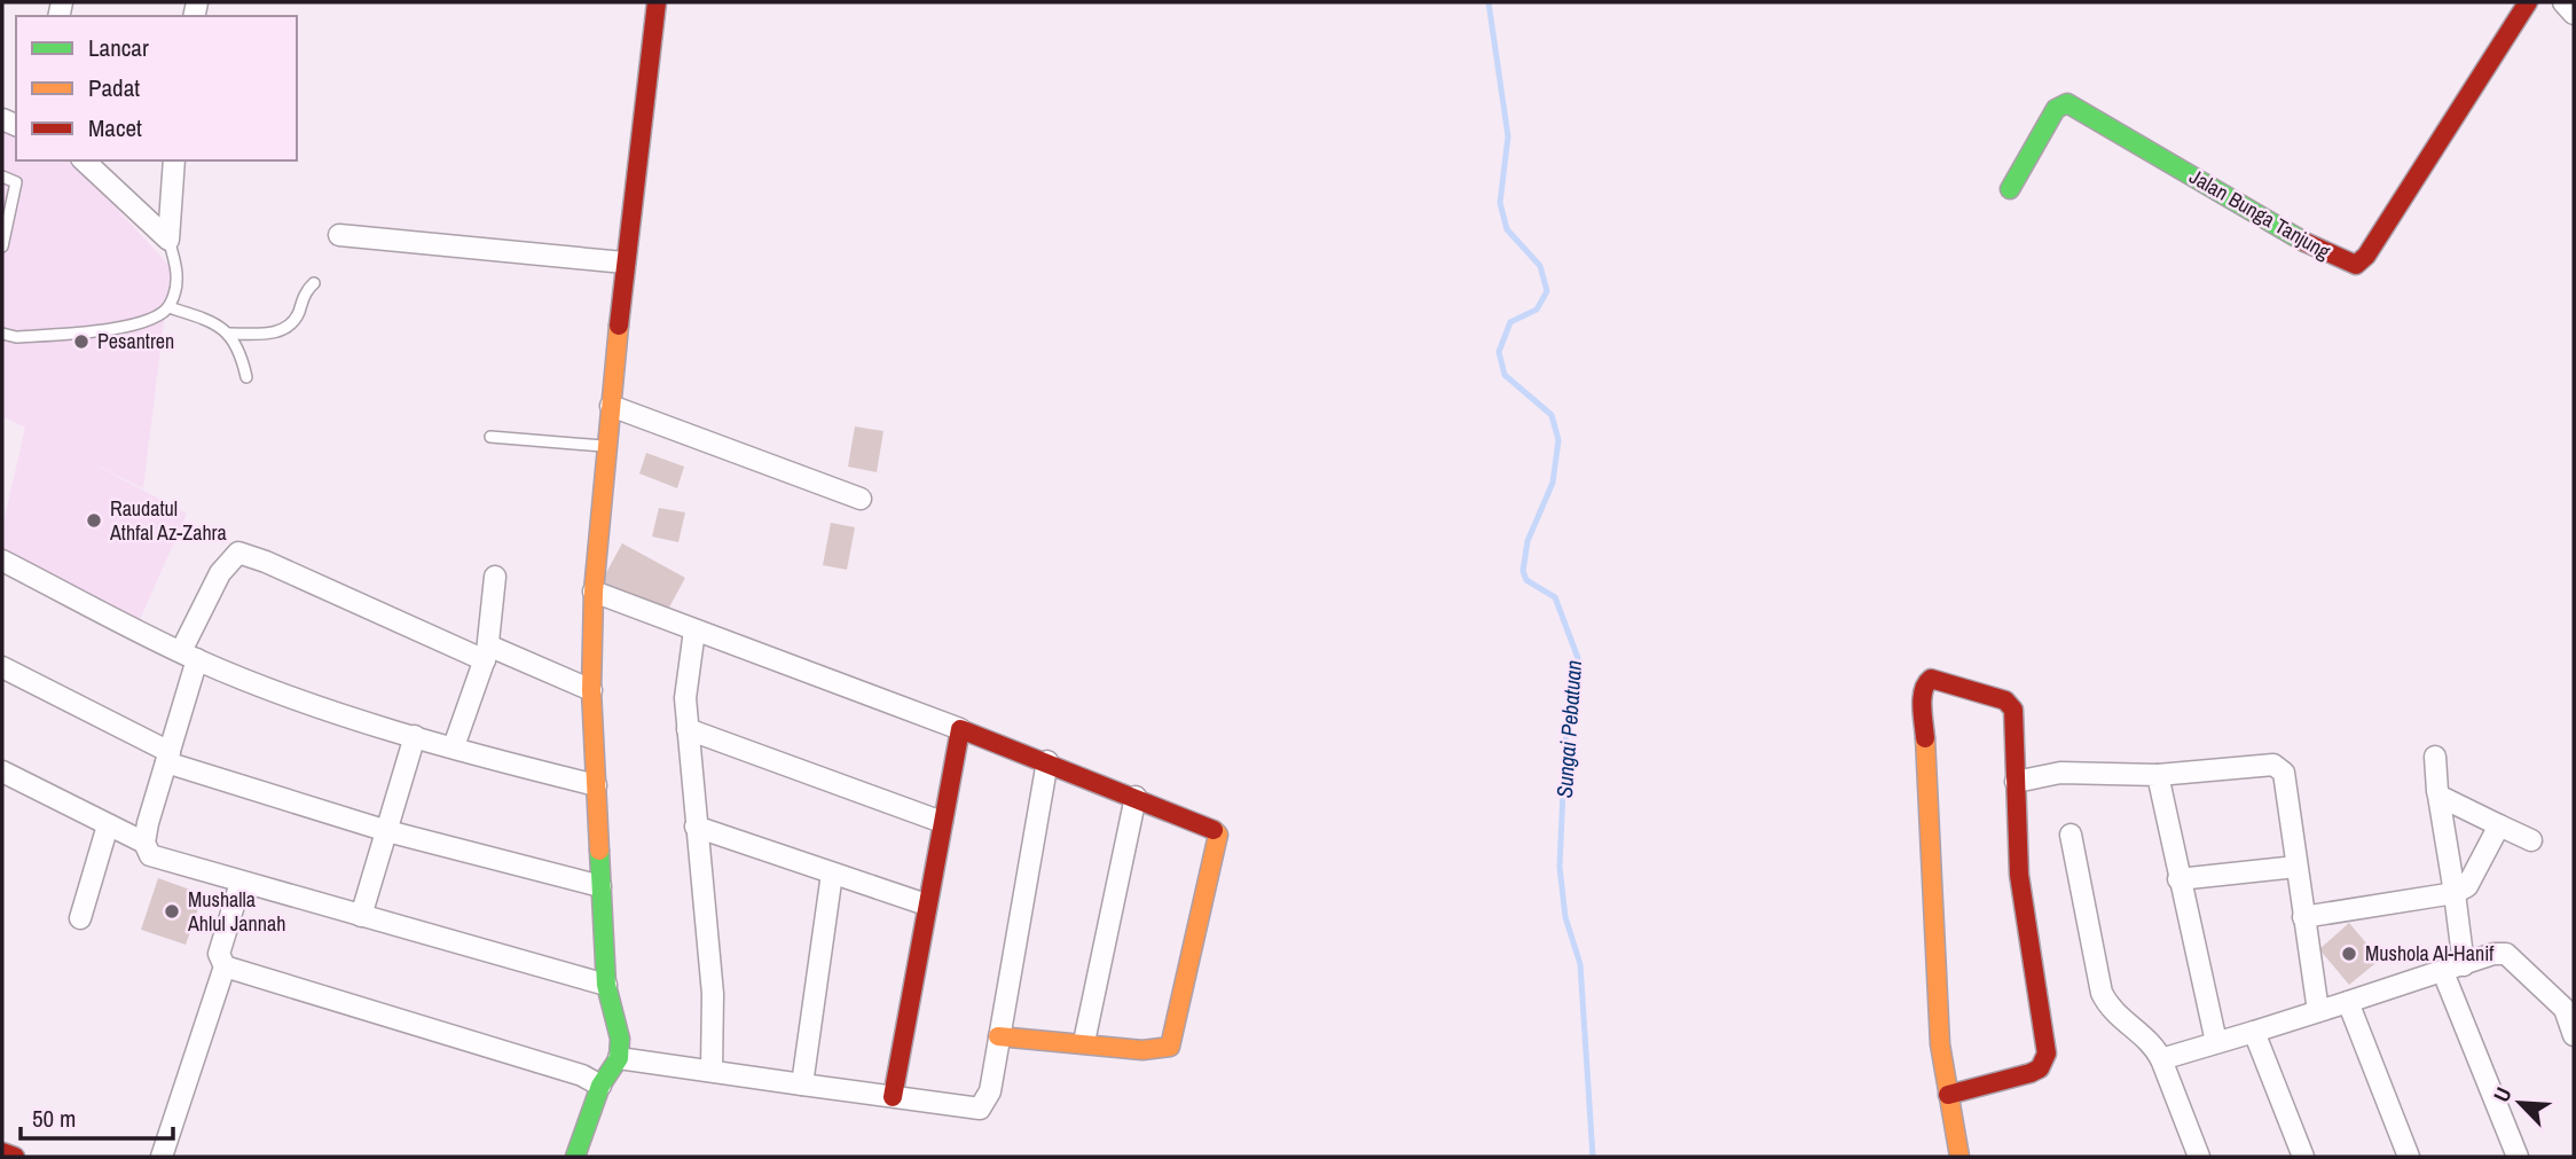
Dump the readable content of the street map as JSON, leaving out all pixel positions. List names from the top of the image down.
{
  "streets": {
    "street": ["Jalan Bunga Tanjung"]
  },
  "water": ["Sungai Pebatuan"],
  "places": [
    "Pesantren",
    "Raudatul Athfal Az-Zahra",
    "Mushalla Ahlul Jannah",
    "Mushola Al-Hanif"
  ],
  "legend": ["Lancar", "Padat", "Macet"],
  "scale_bar": "50 m",
  "north": "top left"
}
